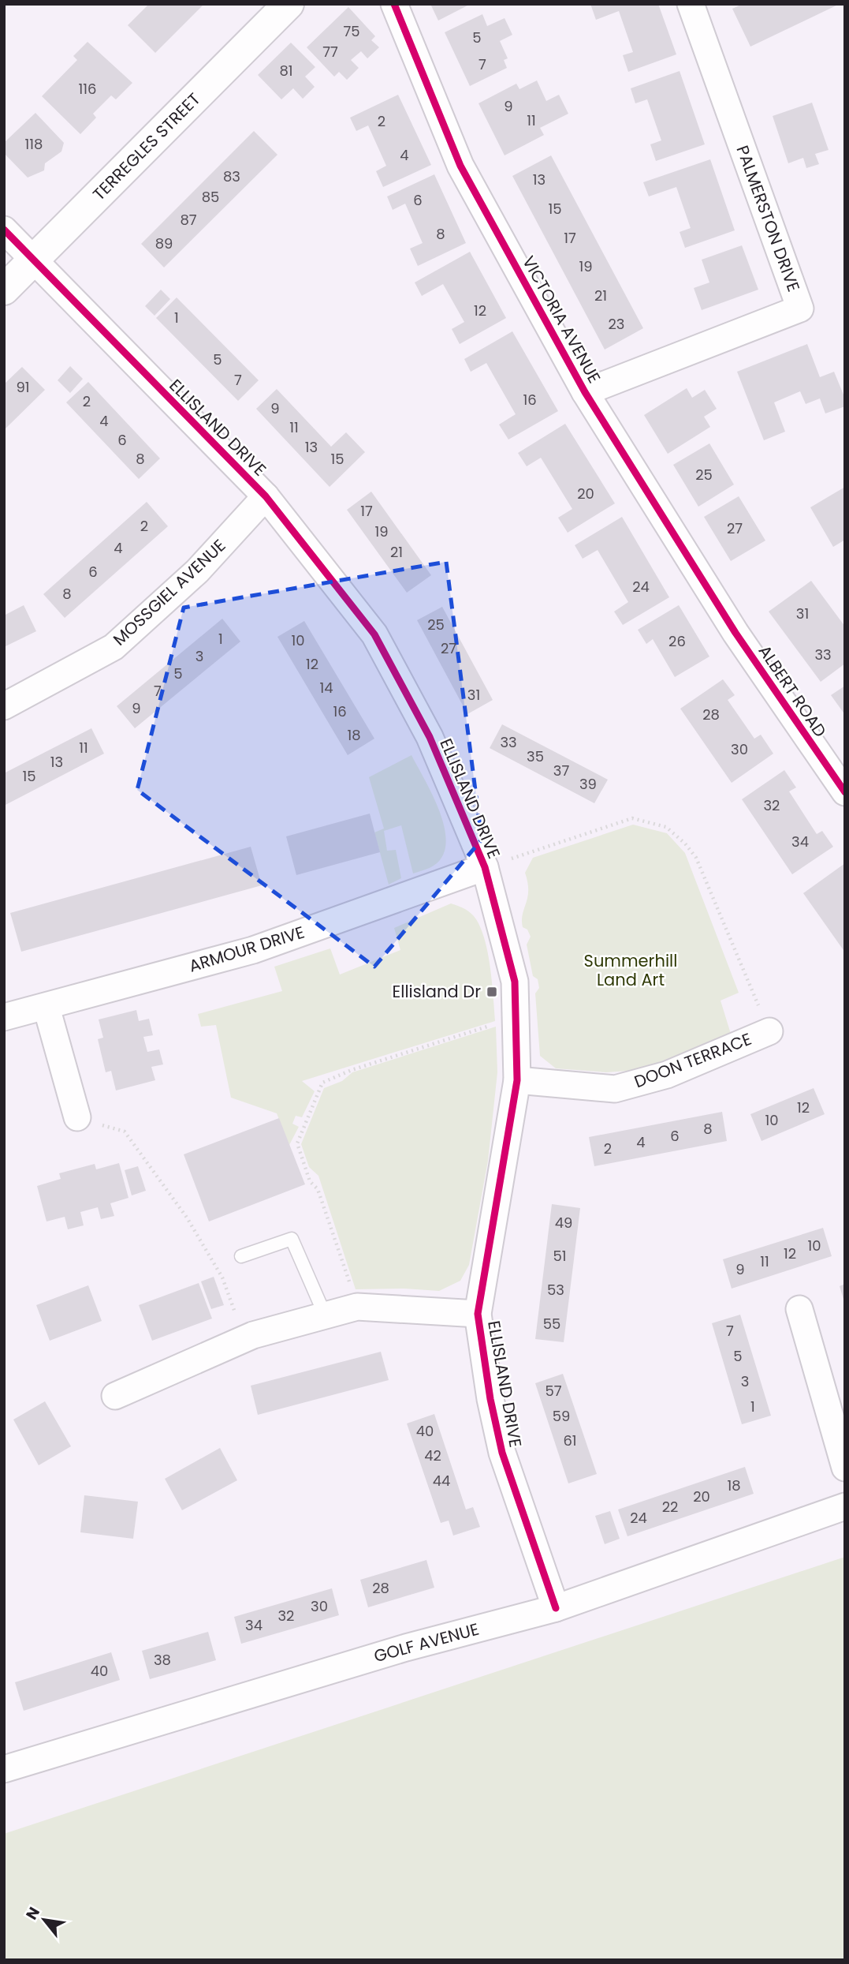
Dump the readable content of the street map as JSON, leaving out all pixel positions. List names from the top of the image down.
{
  "streets": {
    "street": [
      "TERREGLES STREET",
      "PALMERSTON DRIVE",
      "VICTORIA AVENUE",
      "ELLISLAND DRIVE",
      "MOSSGIEL AVENUE",
      "ALBERT ROAD",
      "ARMOUR DRIVE",
      "DOON TERRACE",
      "GOLF AVENUE"
    ]
  },
  "crossings": [
    ["TERREGLES STREET", "ELLISLAND DRIVE"],
    ["PALMERSTON DRIVE", "VICTORIA AVENUE"],
    ["VICTORIA AVENUE", "ALBERT ROAD"],
    ["ELLISLAND DRIVE", "MOSSGIEL AVENUE"],
    ["ELLISLAND DRIVE", "ARMOUR DRIVE"],
    ["ELLISLAND DRIVE", "DOON TERRACE"],
    ["ELLISLAND DRIVE", "GOLF AVENUE"]
  ],
  "parks": ["Summerhill Land Art"],
  "places": {
    "transit": ["Ellisland Dr"]
  },
  "house_numbers": [
    "75",
    "5",
    "77",
    "7",
    "81",
    "116",
    "9",
    "11",
    "2",
    "118",
    "4",
    "83",
    "13",
    "85",
    "6",
    "15",
    "87",
    "8",
    "17",
    "89",
    "19",
    "21",
    "12",
    "1",
    "23",
    "5",
    "7",
    "91",
    "16",
    "2",
    "9",
    "4",
    "11",
    "6",
    "13",
    "8",
    "15",
    "25",
    "20",
    "17",
    "2",
    "27",
    "19",
    "4",
    "21",
    "6",
    "24",
    "8",
    "31",
    "25",
    "1",
    "10",
    "26",
    "27",
    "33",
    "3",
    "12",
    "5",
    "14",
    "7",
    "31",
    "9",
    "16",
    "28",
    "18",
    "33",
    "11",
    "30",
    "35",
    "13",
    "37",
    "15",
    "39",
    "32",
    "34",
    "12",
    "10",
    "8",
    "6",
    "4",
    "2",
    "49",
    "10",
    "12",
    "51",
    "11",
    "9",
    "53",
    "55",
    "7",
    "5",
    "3",
    "57",
    "1",
    "59",
    "40",
    "61",
    "42",
    "44",
    "18",
    "20",
    "22",
    "24",
    "28",
    "30",
    "32",
    "34",
    "38",
    "40"
  ],
  "north": "top left"
}
